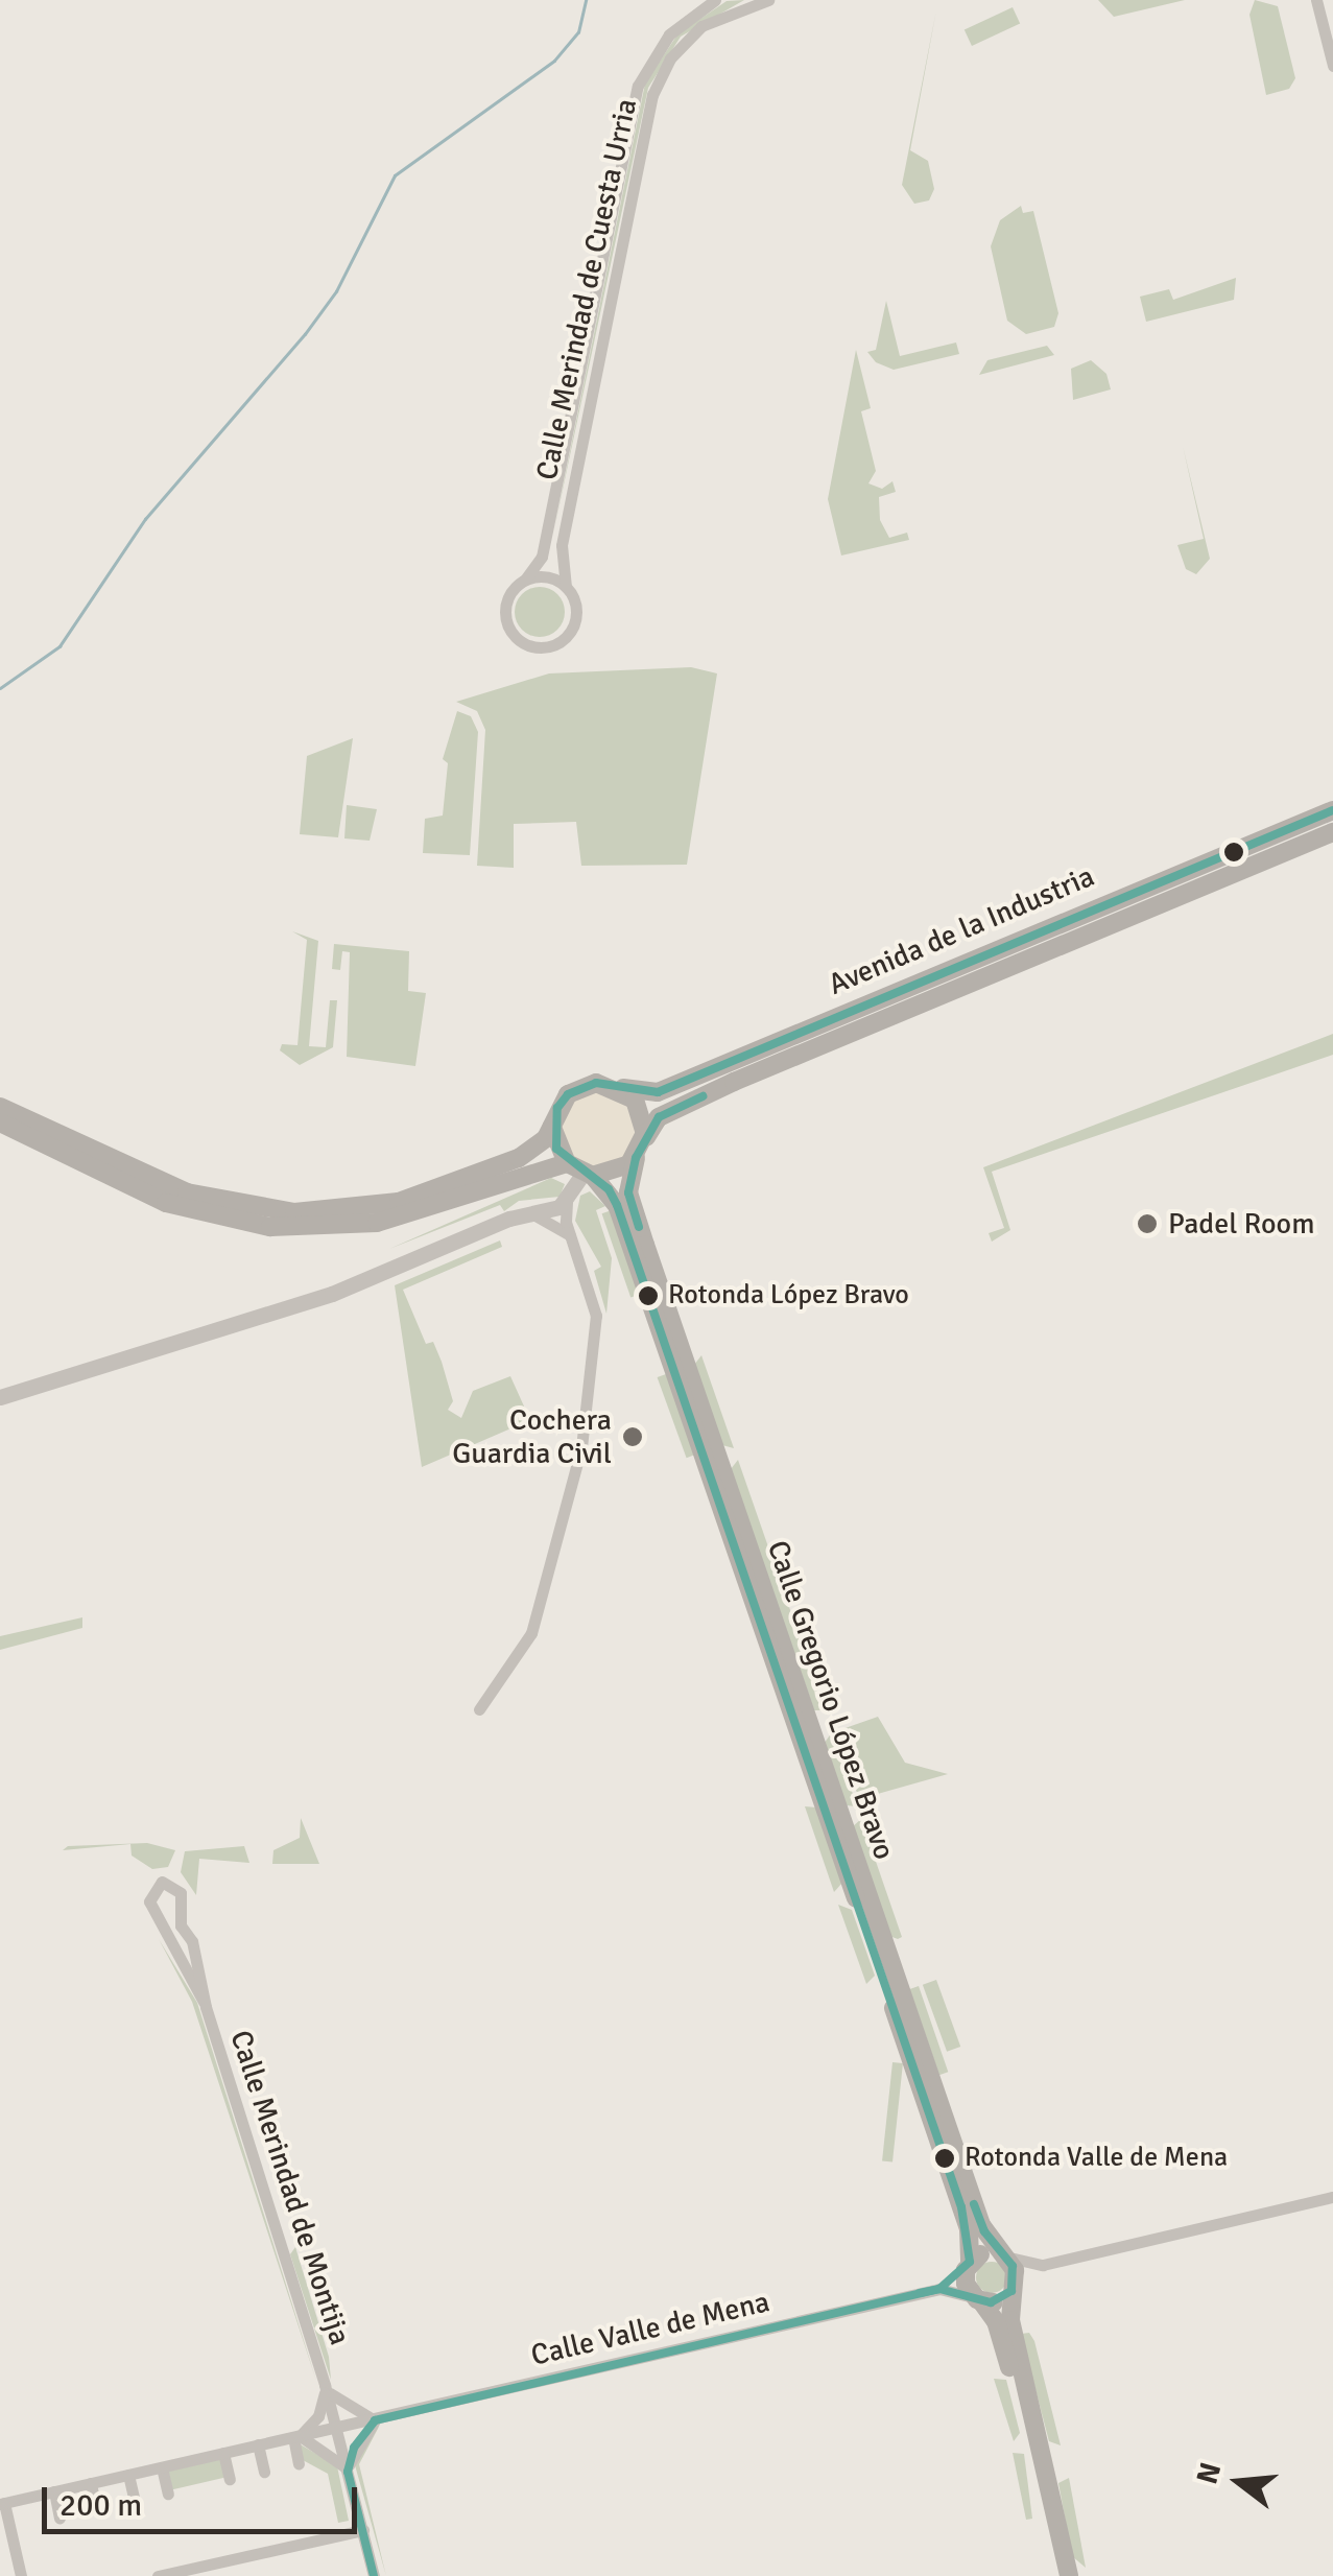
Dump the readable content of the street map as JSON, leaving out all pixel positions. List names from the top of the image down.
{
  "streets": {
    "main road": ["Avenida de la Industria", "Calle Gregorio López Bravo"],
    "street": ["Calle Merindad de Cuesta Urria", "Calle Merindad de Montija", "Calle Valle de Mena"]
  },
  "crossings": [
    ["Avenida de la Industria", "Calle Gregorio López Bravo"],
    ["Calle Gregorio López Bravo", "Calle Valle de Mena"],
    ["Calle Merindad de Montija", "Calle Valle de Mena"]
  ],
  "places": [
    "Padel Room",
    "Rotonda López Bravo",
    "Cochera Guardia Civil",
    "Rotonda Valle de Mena"
  ],
  "scale_bar": "200 m",
  "north": "left"
}
